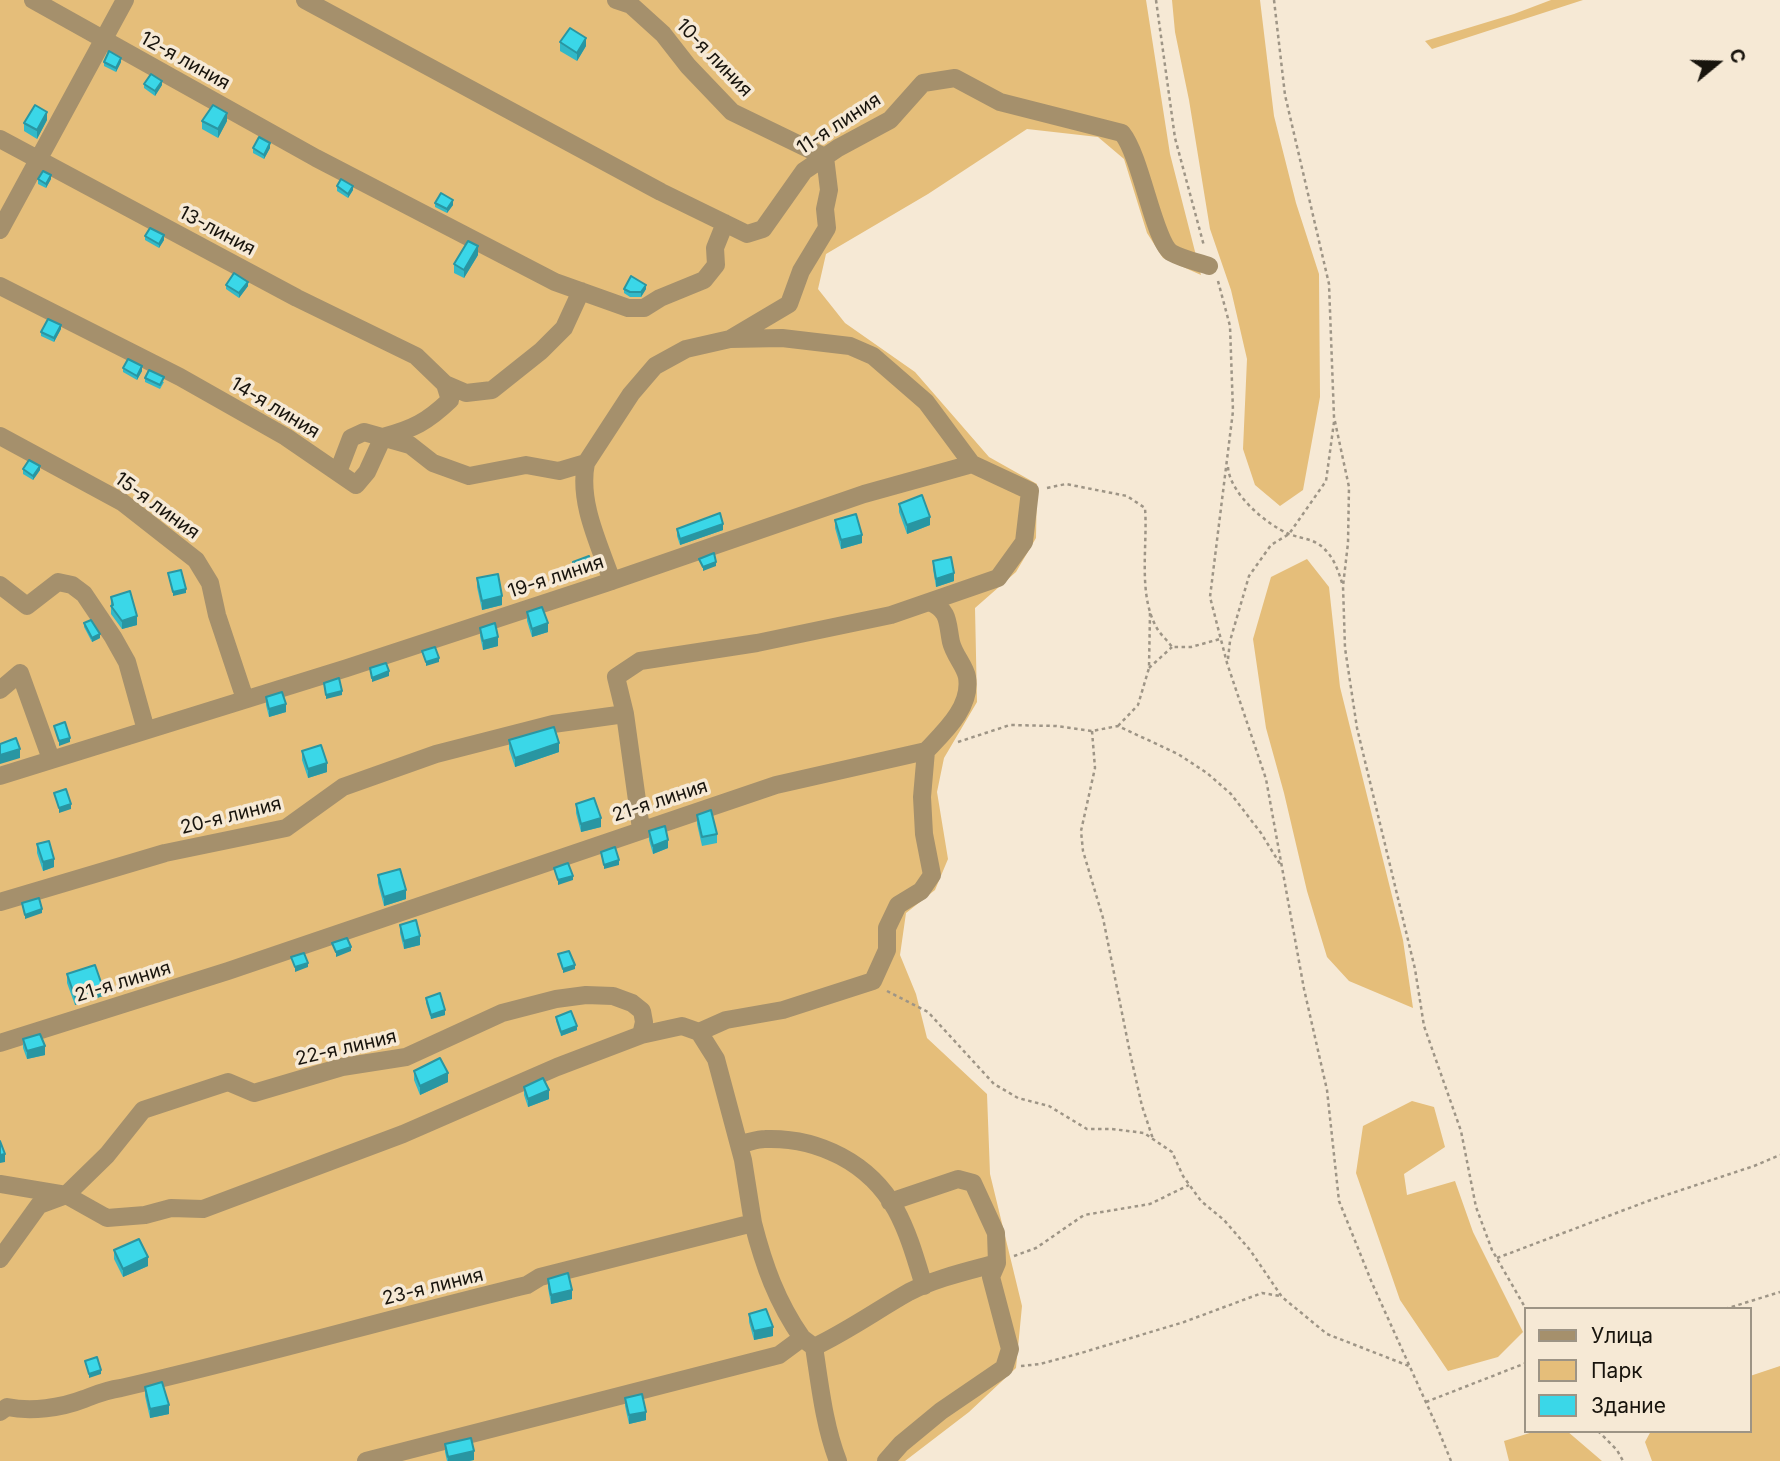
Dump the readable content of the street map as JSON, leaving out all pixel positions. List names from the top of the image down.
{
  "streets": {
    "street": [
      "10-я линия",
      "12-я линия",
      "11-я линия",
      "13-линия",
      "14-я линия",
      "15-я линия",
      "19-я линия",
      "21-я линия",
      "20-я линия",
      "22-я линия",
      "23-я линия"
    ]
  },
  "crossings": [
    ["10-я линия", "11-я линия"],
    ["12-я линия", "11-я линия"],
    ["15-я линия", "19-я линия"]
  ],
  "legend": ["Улица", "Парк", "Здание"],
  "north": "right"
}
